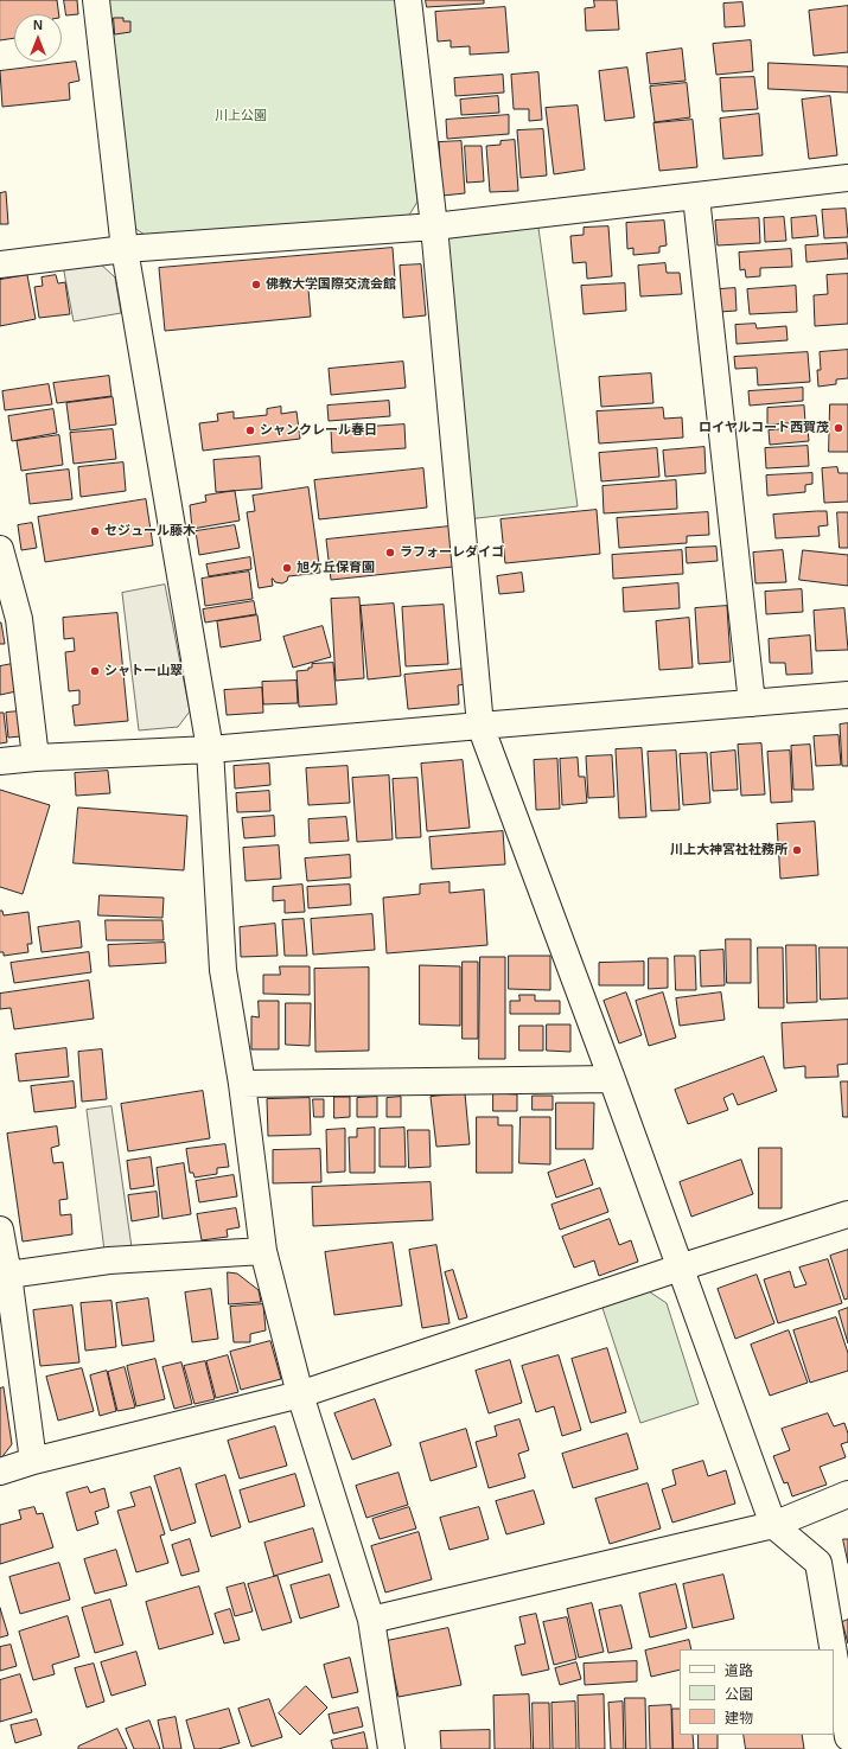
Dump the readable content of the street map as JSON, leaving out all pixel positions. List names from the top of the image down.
{
  "parks": ["川上公園"],
  "places": [
    "佛教大学国際交流会館",
    "ロイヤルコート西賀茂",
    "シャンクレール春日",
    "セジュール藤木",
    "ラフォーレダイゴ",
    "旭ケ丘保育園",
    "シャトー山翠",
    "川上大神宮社社務所"
  ],
  "legend": ["道路", "公園", "建物"],
  "north": "top"
}
